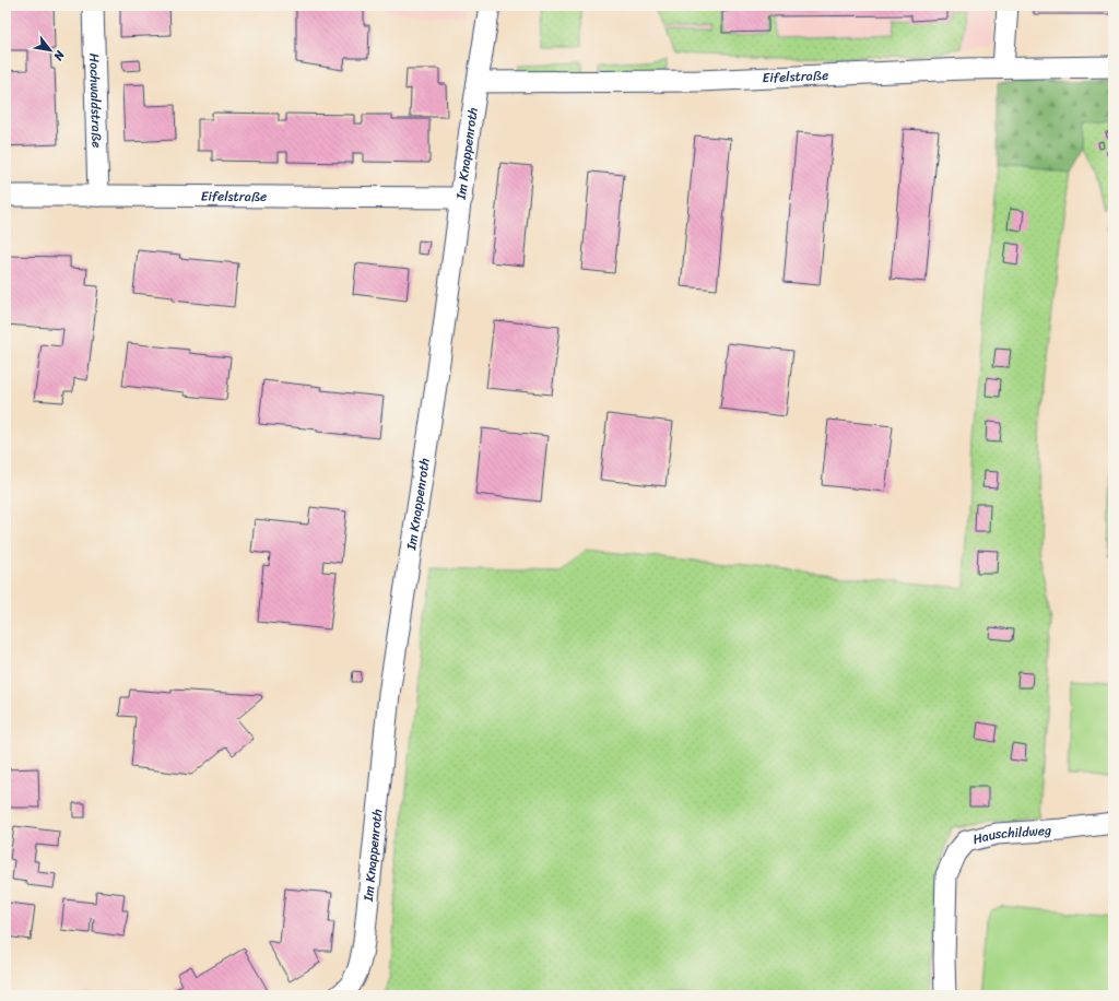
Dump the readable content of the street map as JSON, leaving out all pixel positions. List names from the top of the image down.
{
  "streets": {
    "street": [
      "Eifelstraße",
      "Hochwaldstraße",
      "Im Knappenroth",
      "Hauschildweg"
    ]
  },
  "crossings": [
    ["Eifelstraße", "Hochwaldstraße"],
    ["Eifelstraße", "Im Knappenroth"]
  ],
  "north": "bottom right"
}
